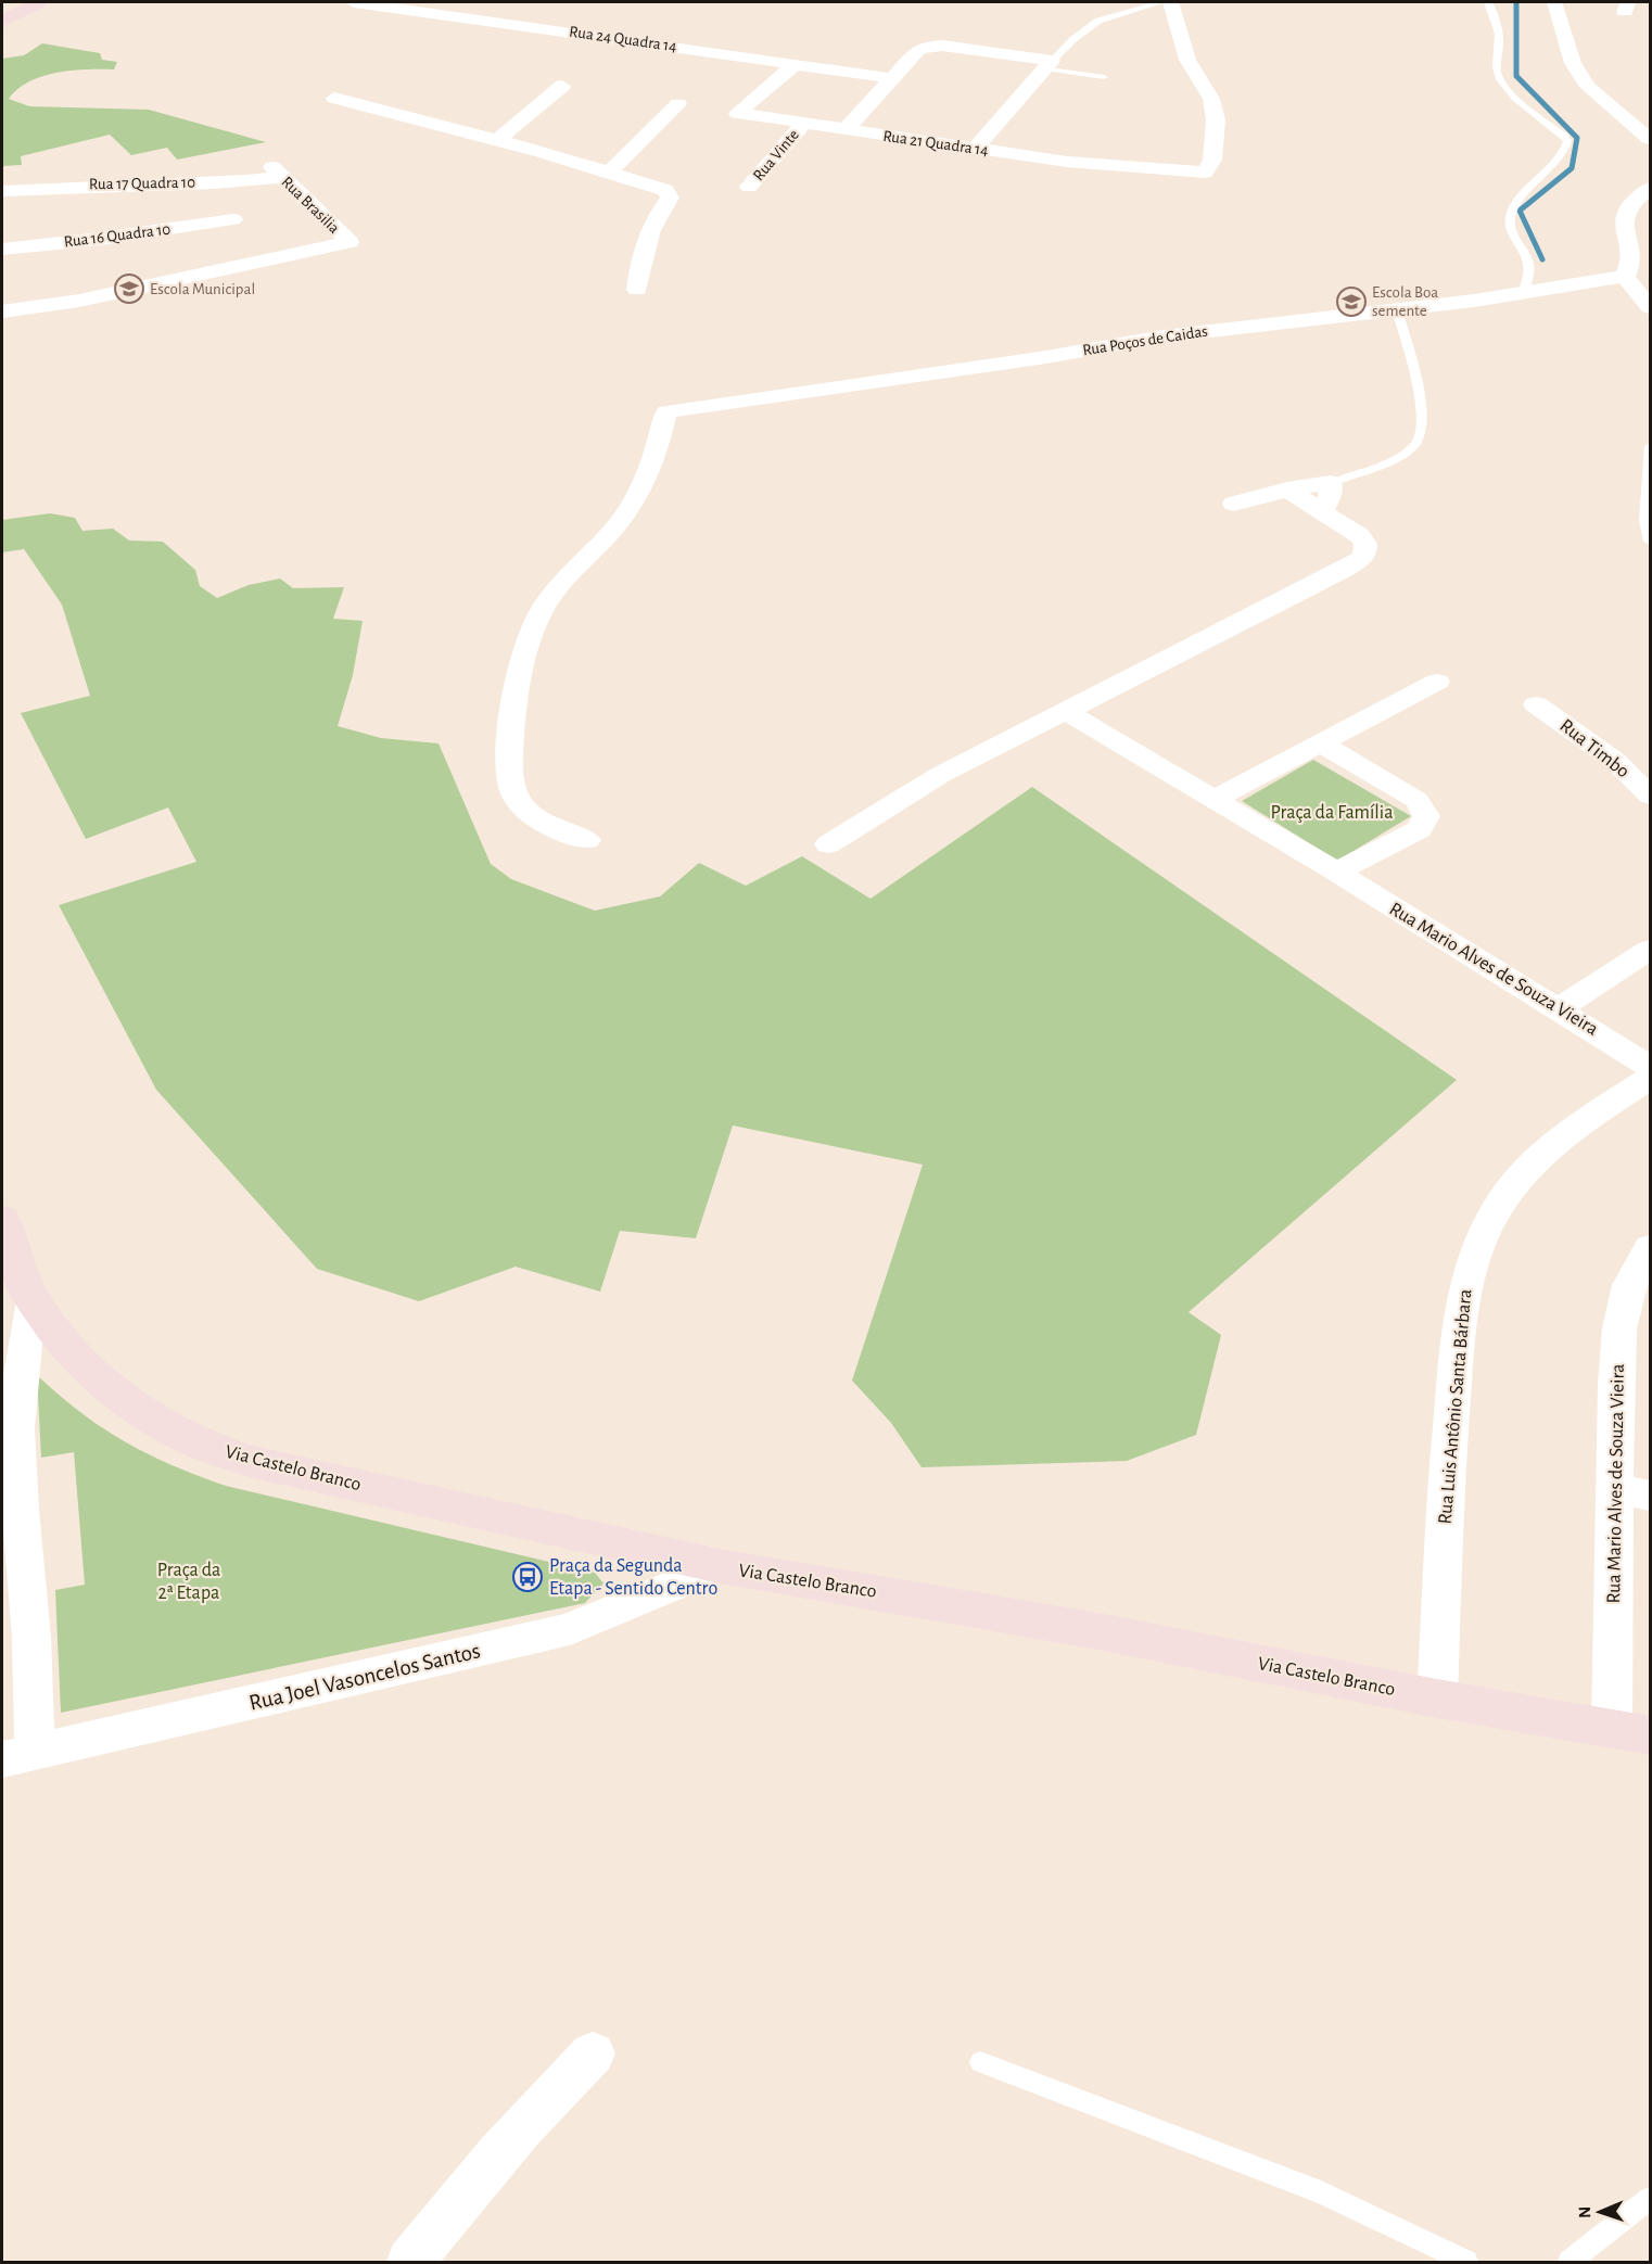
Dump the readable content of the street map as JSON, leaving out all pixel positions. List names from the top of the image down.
{
  "streets": {
    "main road": ["Via Castelo Branco"],
    "street": [
      "Rua 24 Quadra 14",
      "Rua 21 Quadra 14",
      "Rua Vinte",
      "Rua 17 Quadra 10",
      "Rua Brasilia",
      "Rua 16 Quadra 10",
      "Rua Poços de Caidas",
      "Rua Timbo",
      "Rua Mario Alves de Souza Vieira",
      "Rua Luis Antônio Santa Bárbara",
      "Rua Joel Vasoncelos Santos"
    ]
  },
  "crossings": [
    ["Rua 24 Quadra 14", "Rua 21 Quadra 14"],
    ["Rua 21 Quadra 14", "Rua Vinte"],
    ["Rua 17 Quadra 10", "Rua Brasilia"],
    ["Rua Mario Alves de Souza Vieira", "Via Castelo Branco"],
    ["Rua Luis Antônio Santa Bárbara", "Via Castelo Branco"],
    ["Via Castelo Branco", "Rua Joel Vasoncelos Santos"]
  ],
  "parks": ["Praça da Família", "Praça da 2ª Etapa"],
  "places": {
    "school or university": ["Escola Municipal", "Escola Boa semente"],
    "bus stop": ["Praça da Segunda Etapa - Sentido Centro"]
  },
  "north": "left"
}
